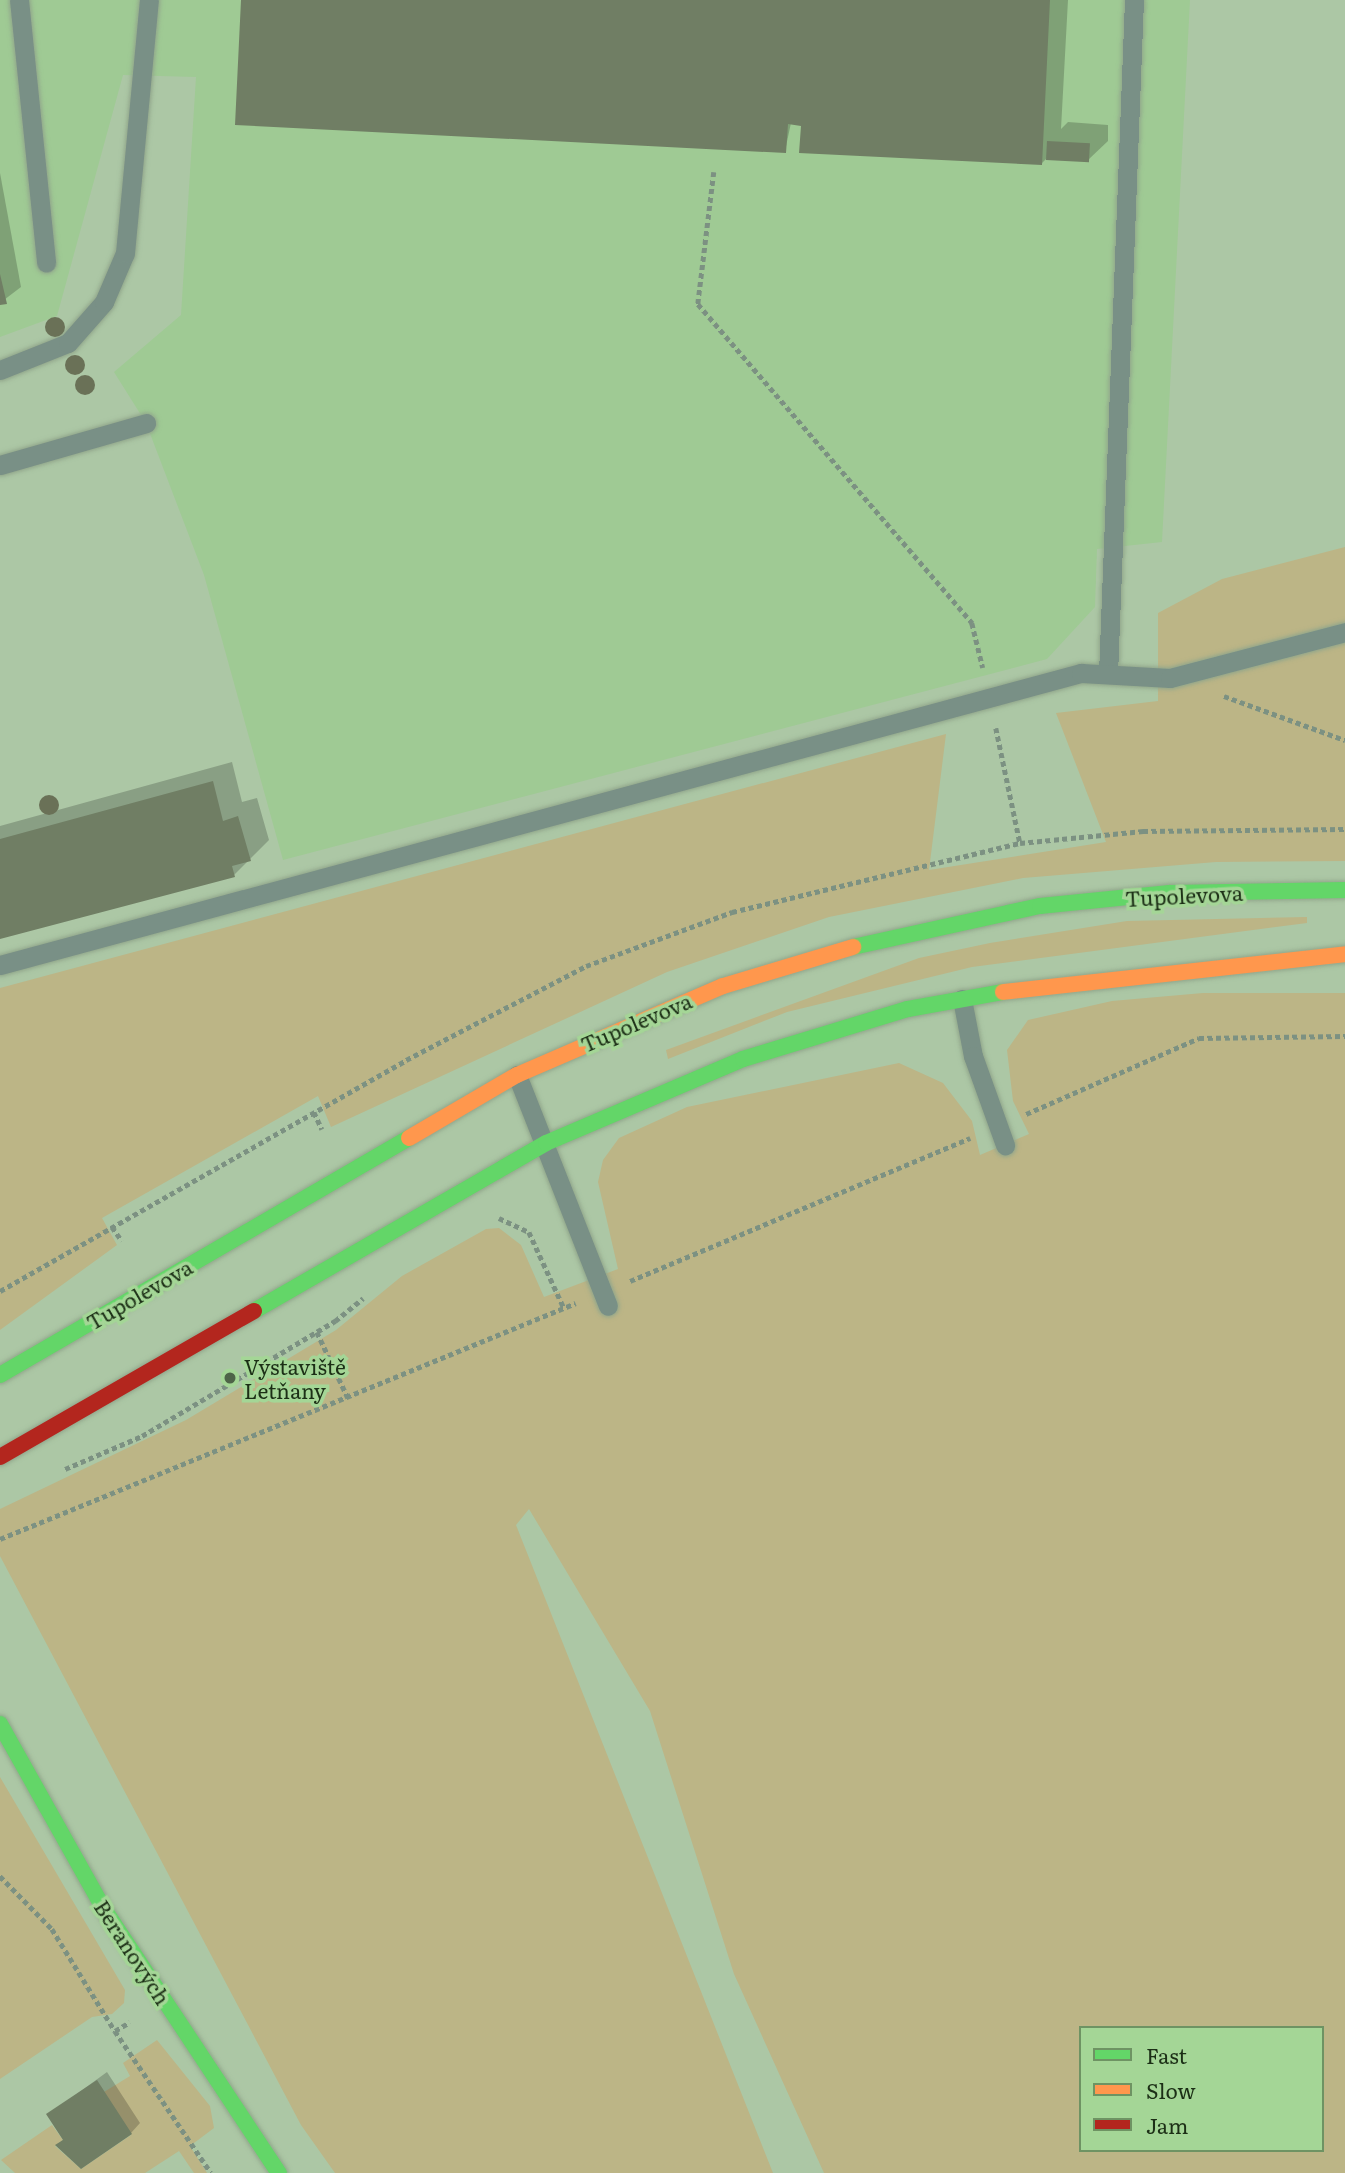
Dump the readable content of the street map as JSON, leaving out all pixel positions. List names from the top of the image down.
{
  "streets": {
    "main road": ["Tupolevova", "Beranových"]
  },
  "places": ["Výstaviště Letňany"],
  "legend": ["Fast", "Slow", "Jam"]
}
